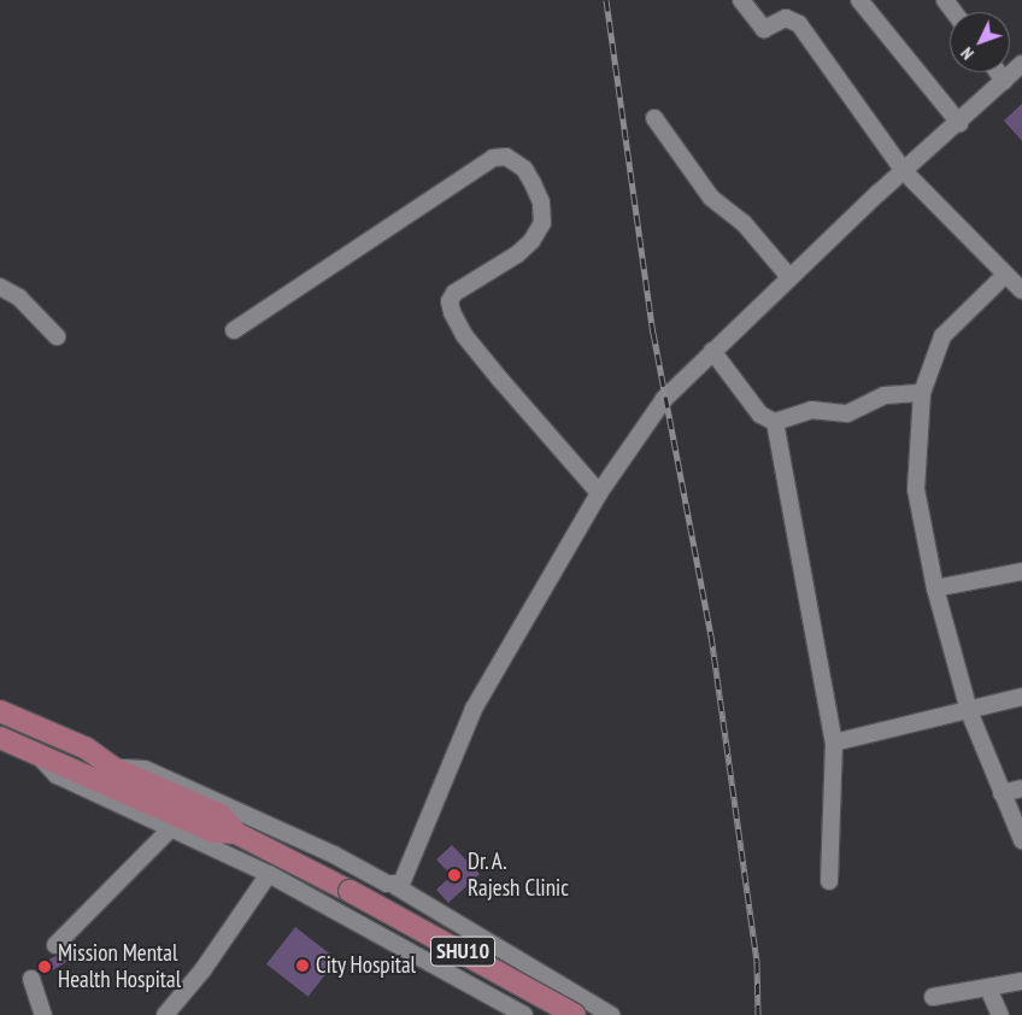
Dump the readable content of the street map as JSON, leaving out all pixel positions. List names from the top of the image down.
{
  "streets": {
    "main road": ["SHU10"]
  },
  "places": ["Dr. A. Rajesh Clinic", "City Hospital", "Mission Mental Health Hospital"],
  "north": "bottom left"
}
